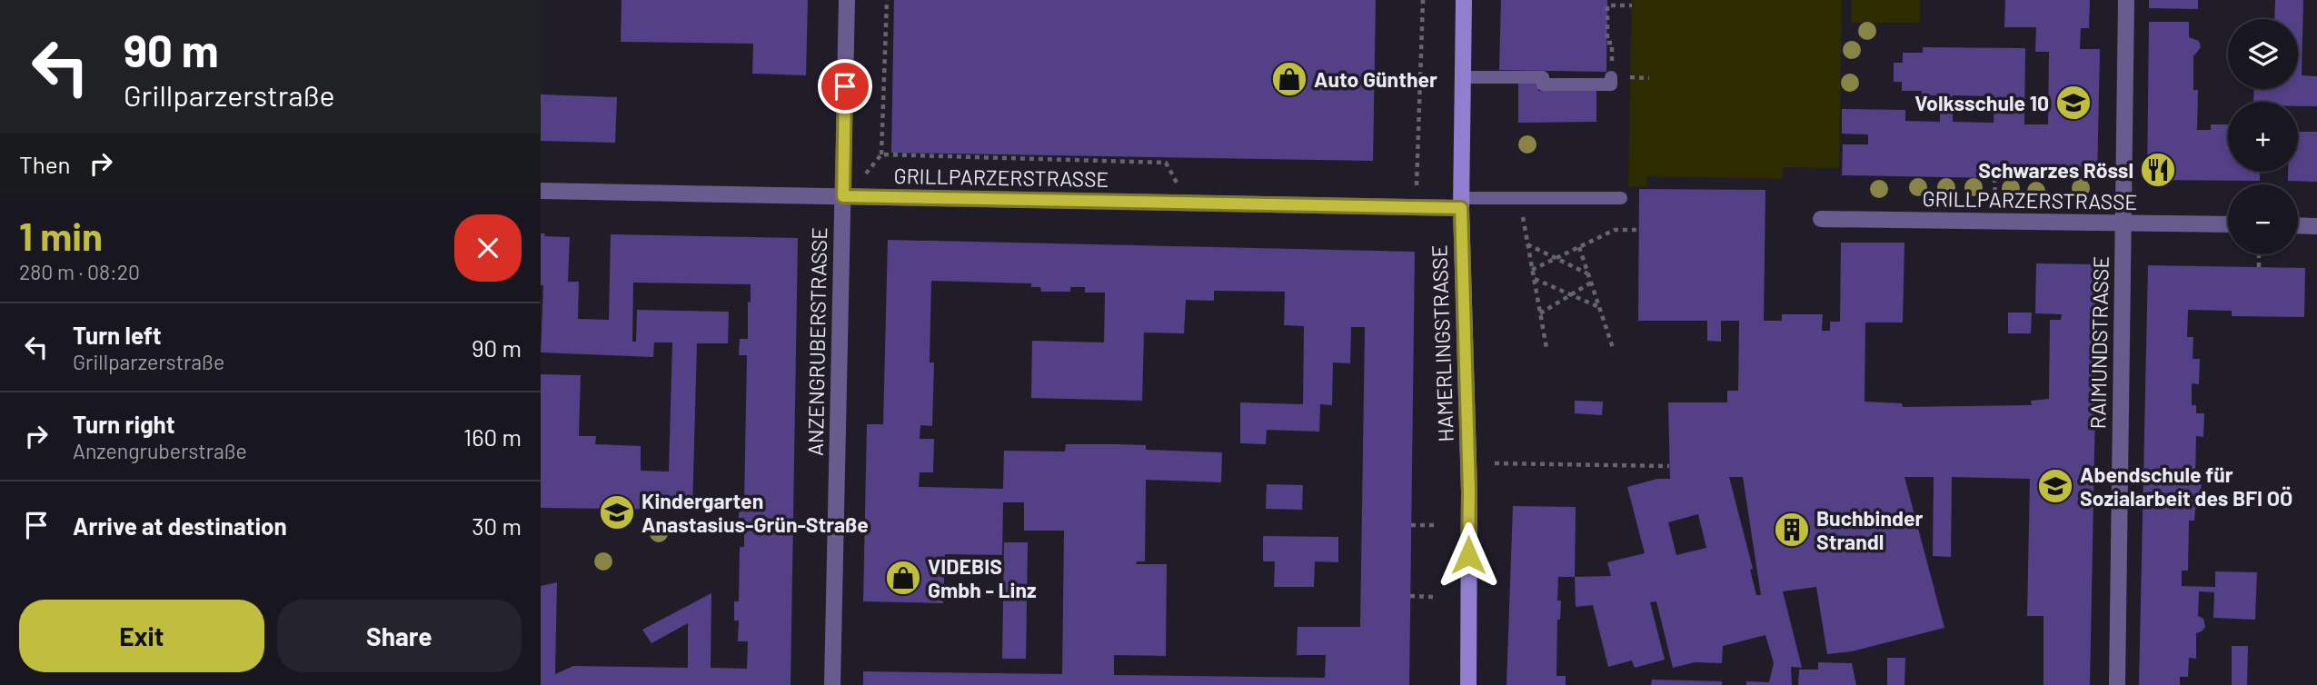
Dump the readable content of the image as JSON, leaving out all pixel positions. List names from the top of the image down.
{
  "streets": {
    "main road": ["HAMERLINGSTRASSE"],
    "street": ["GRILLPARZERSTRASSE", "ANZENGRUBERSTRASSE", "RAIMUNDSTRASSE"]
  },
  "crossings": [
    ["GRILLPARZERSTRASSE", "ANZENGRUBERSTRASSE"],
    ["GRILLPARZERSTRASSE", "RAIMUNDSTRASSE"],
    ["GRILLPARZERSTRASSE", "HAMERLINGSTRASSE"]
  ],
  "places": {
    "shop": ["Auto Günther", "VIDEBIS Gmbh - Linz"],
    "school or university": ["Volksschule 10", "Abendschule für Sozialarbeit des BFI OÖ", "Kindergarten Anastasius-Grün-Straße"],
    "restaurant": ["Schwarzes Rössl"],
    "building": ["Buchbinder Strandl"]
  },
  "page": {
    "turn": ["90 m", "Grillparzerstraße"],
    "map_buttons": ["+", "−"],
    "then": "Then",
    "heading": ["1 min", "280 m · 08:20"],
    "list": [
      {
        "name": "Turn left",
        "note": "Grillparzerstraße",
        "value": "90 m"
      },
      {
        "name": "Turn right",
        "note": "Anzengruberstraße",
        "value": "160 m"
      },
      {
        "name": "Arrive at destination",
        "value": "30 m"
      }
    ],
    "buttons": ["Exit", "Share"]
  }
}
